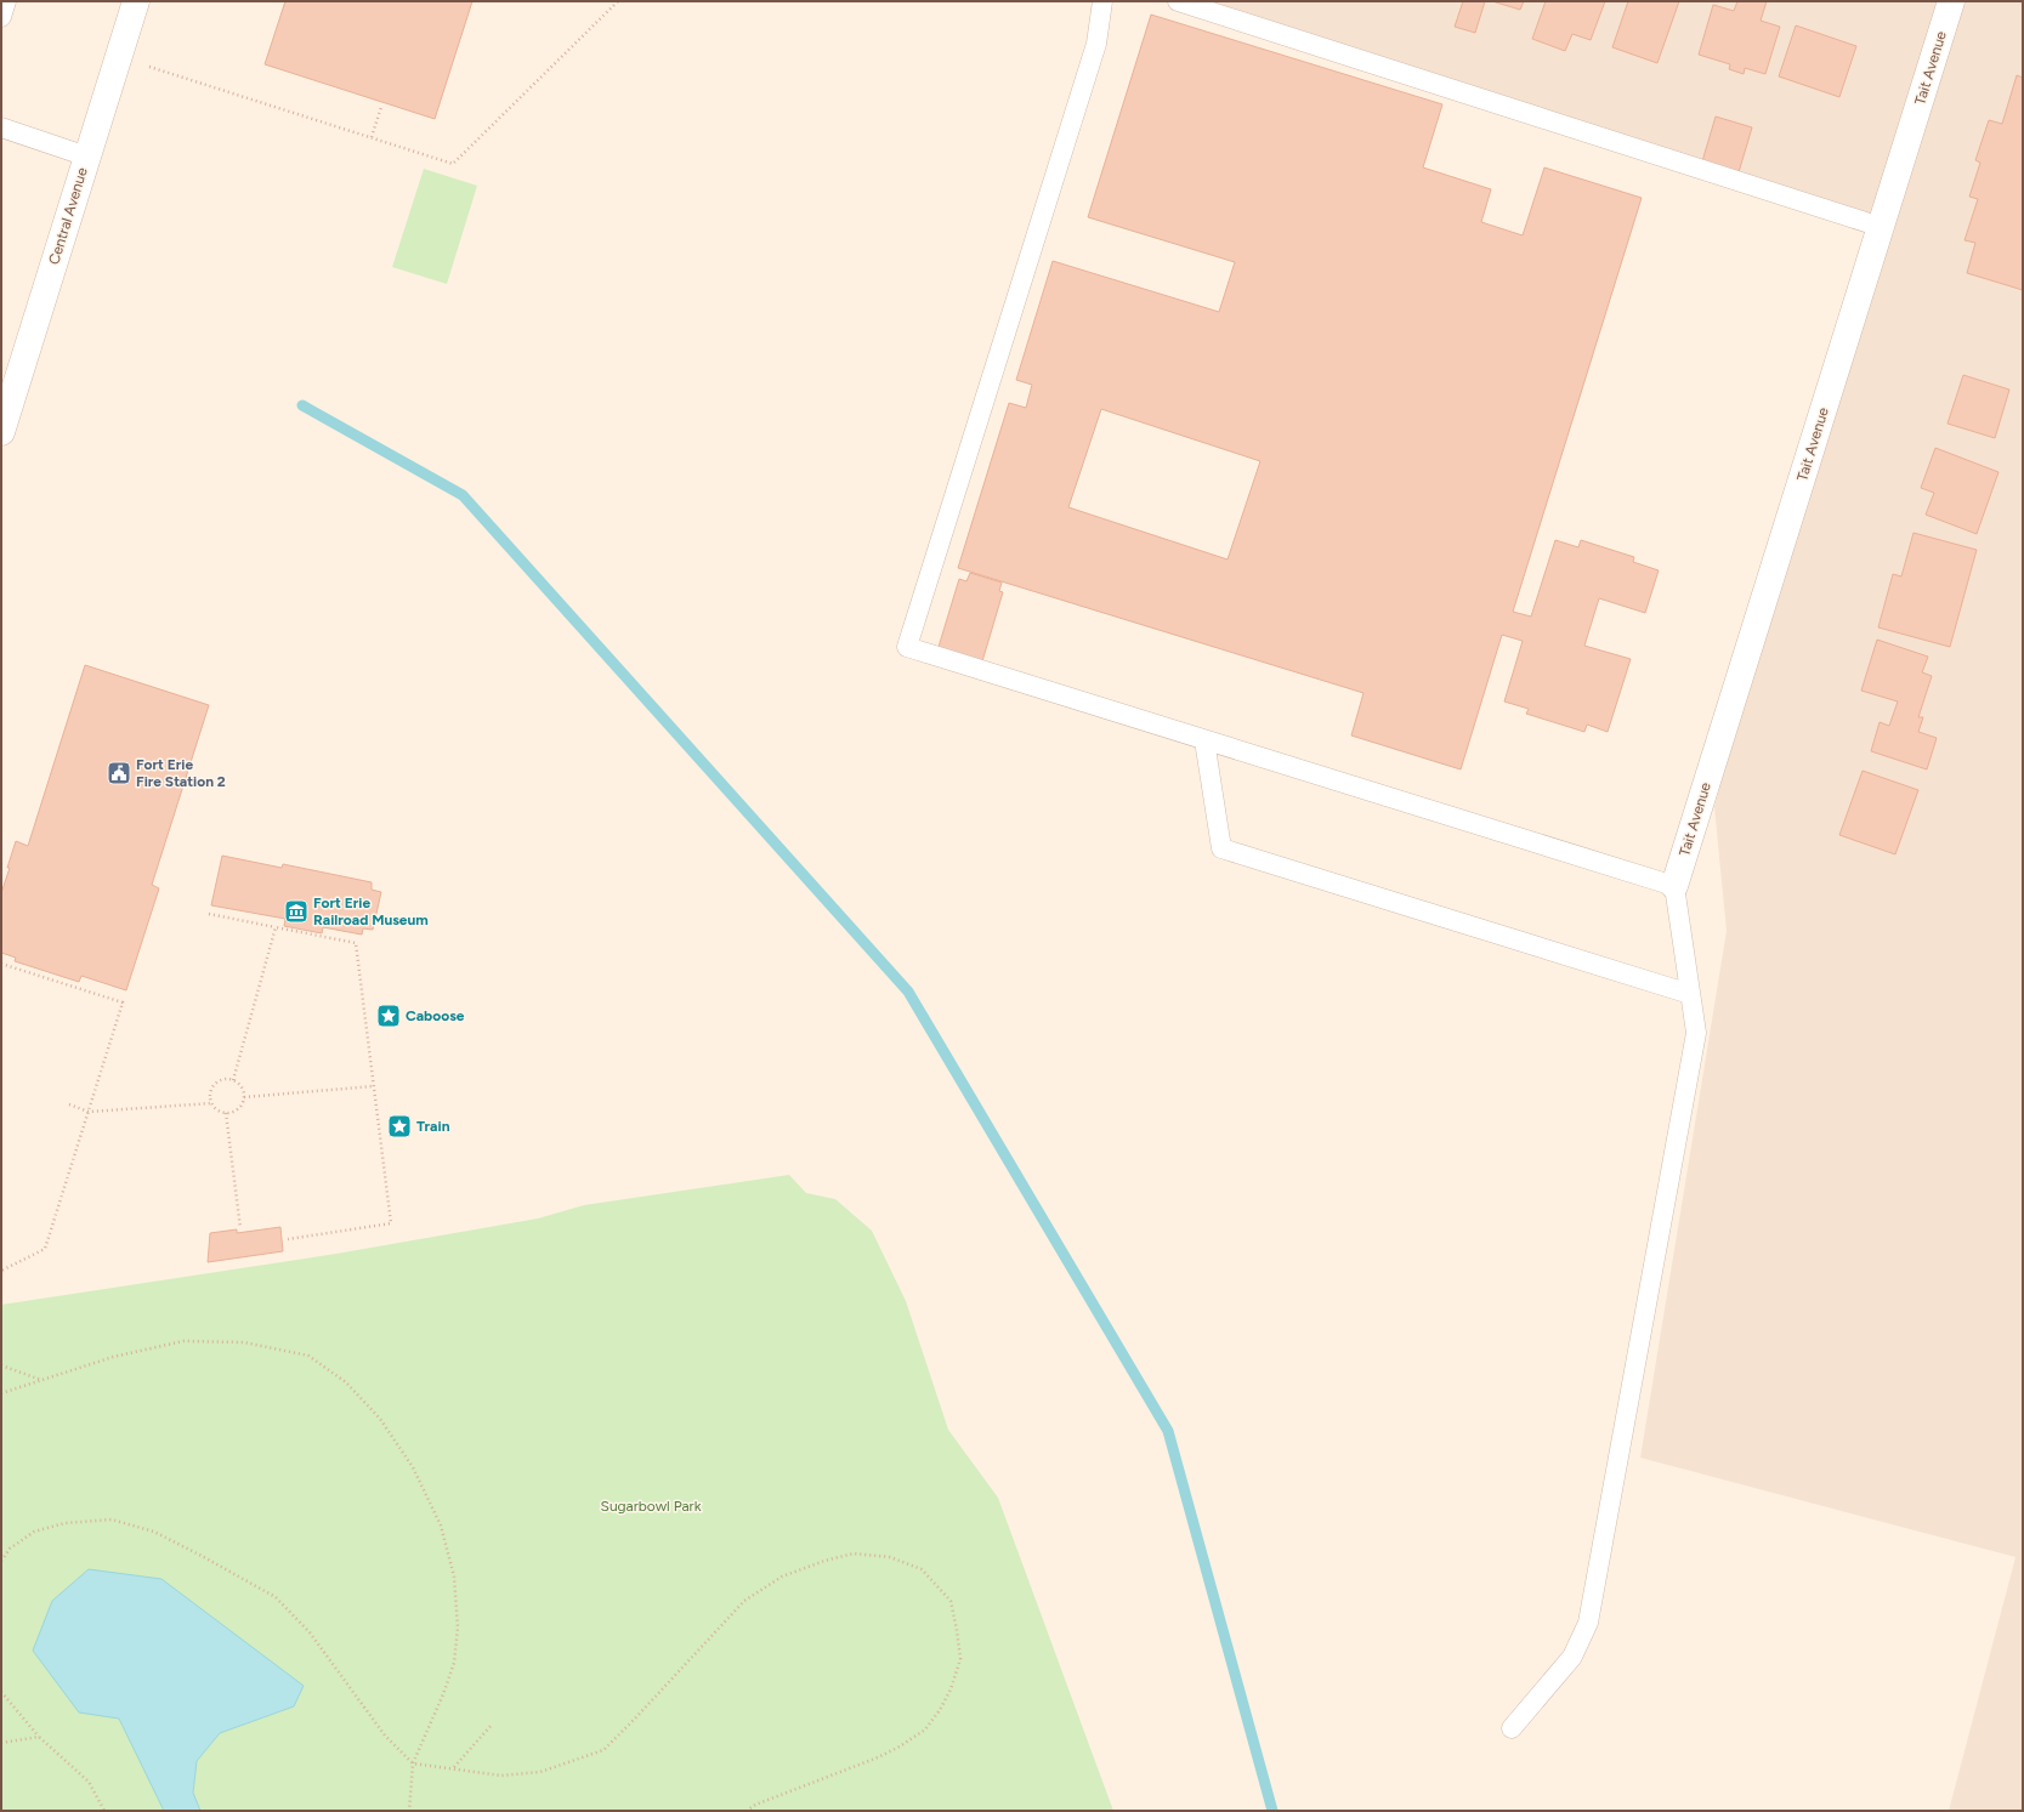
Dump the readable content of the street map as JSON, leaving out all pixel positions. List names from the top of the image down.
{
  "streets": {
    "street": ["Tait Avenue", "Central Avenue"]
  },
  "parks": ["Sugarbowl Park"],
  "places": {
    "public building": ["Fort Erie Fire Station 2"],
    "museum": ["Fort Erie Railroad Museum"],
    "place": ["Caboose", "Train"]
  }
}
